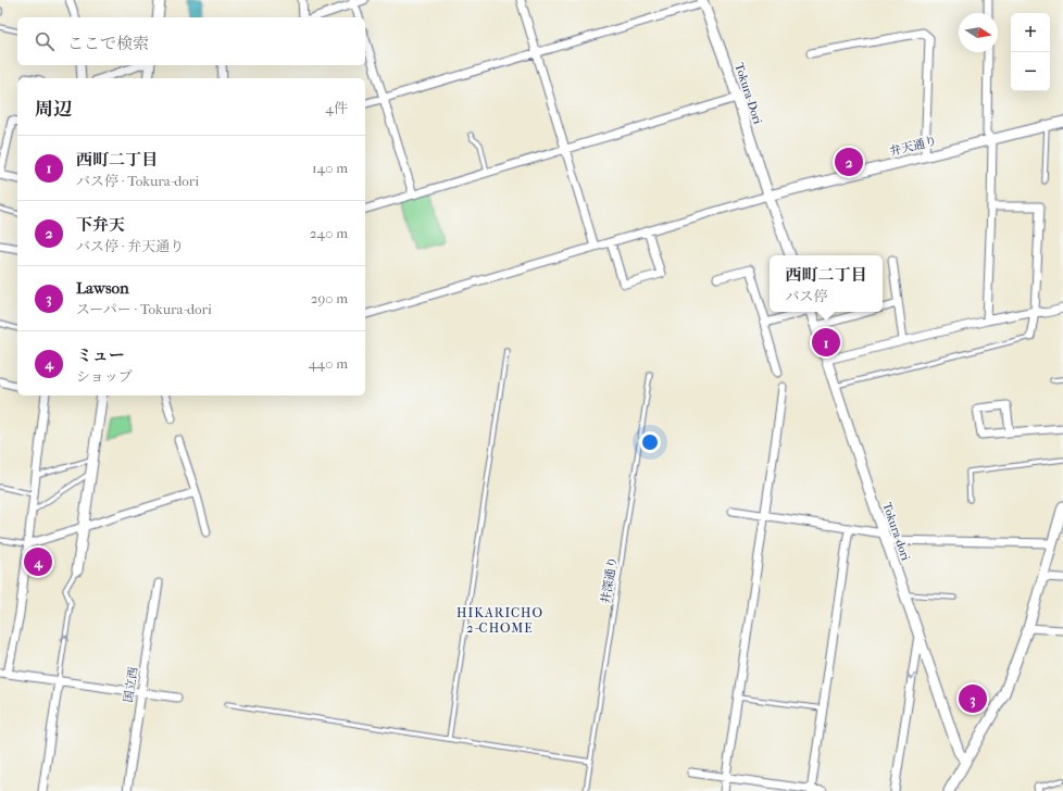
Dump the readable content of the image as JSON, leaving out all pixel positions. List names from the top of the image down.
{
  "streets": {
    "street": [
      "Tokura-Dori",
      "弁天通り",
      "Tokura-dori",
      "国立西"
    ],
    "lane": ["井深通り"]
  },
  "crossings": [
    ["Tokura-Dori", "弁天通り"]
  ],
  "districts": ["HIKARICHO 2-CHOME"],
  "north": "right",
  "page": {
    "map_buttons": ["+", "−"],
    "search": "ここで検索",
    "heading": ["周辺", "4件"],
    "list": [
      {
        "mark": "1",
        "name": "西町二丁目",
        "note": "バス停 · Tokura-dori",
        "value": "140 m"
      },
      {
        "mark": "2",
        "name": "下弁天",
        "note": "バス停 · 弁天通り",
        "value": "240 m"
      },
      {
        "mark": "3",
        "name": "Lawson",
        "note": "スーパー · Tokura-dori",
        "value": "290 m"
      },
      {
        "mark": "4",
        "name": "ミュー",
        "note": "ショップ",
        "value": "440 m"
      }
    ],
    "pins": [
      "2",
      "1",
      "4",
      "3"
    ],
    "popup": ["西町二丁目", "バス停"]
  }
}
